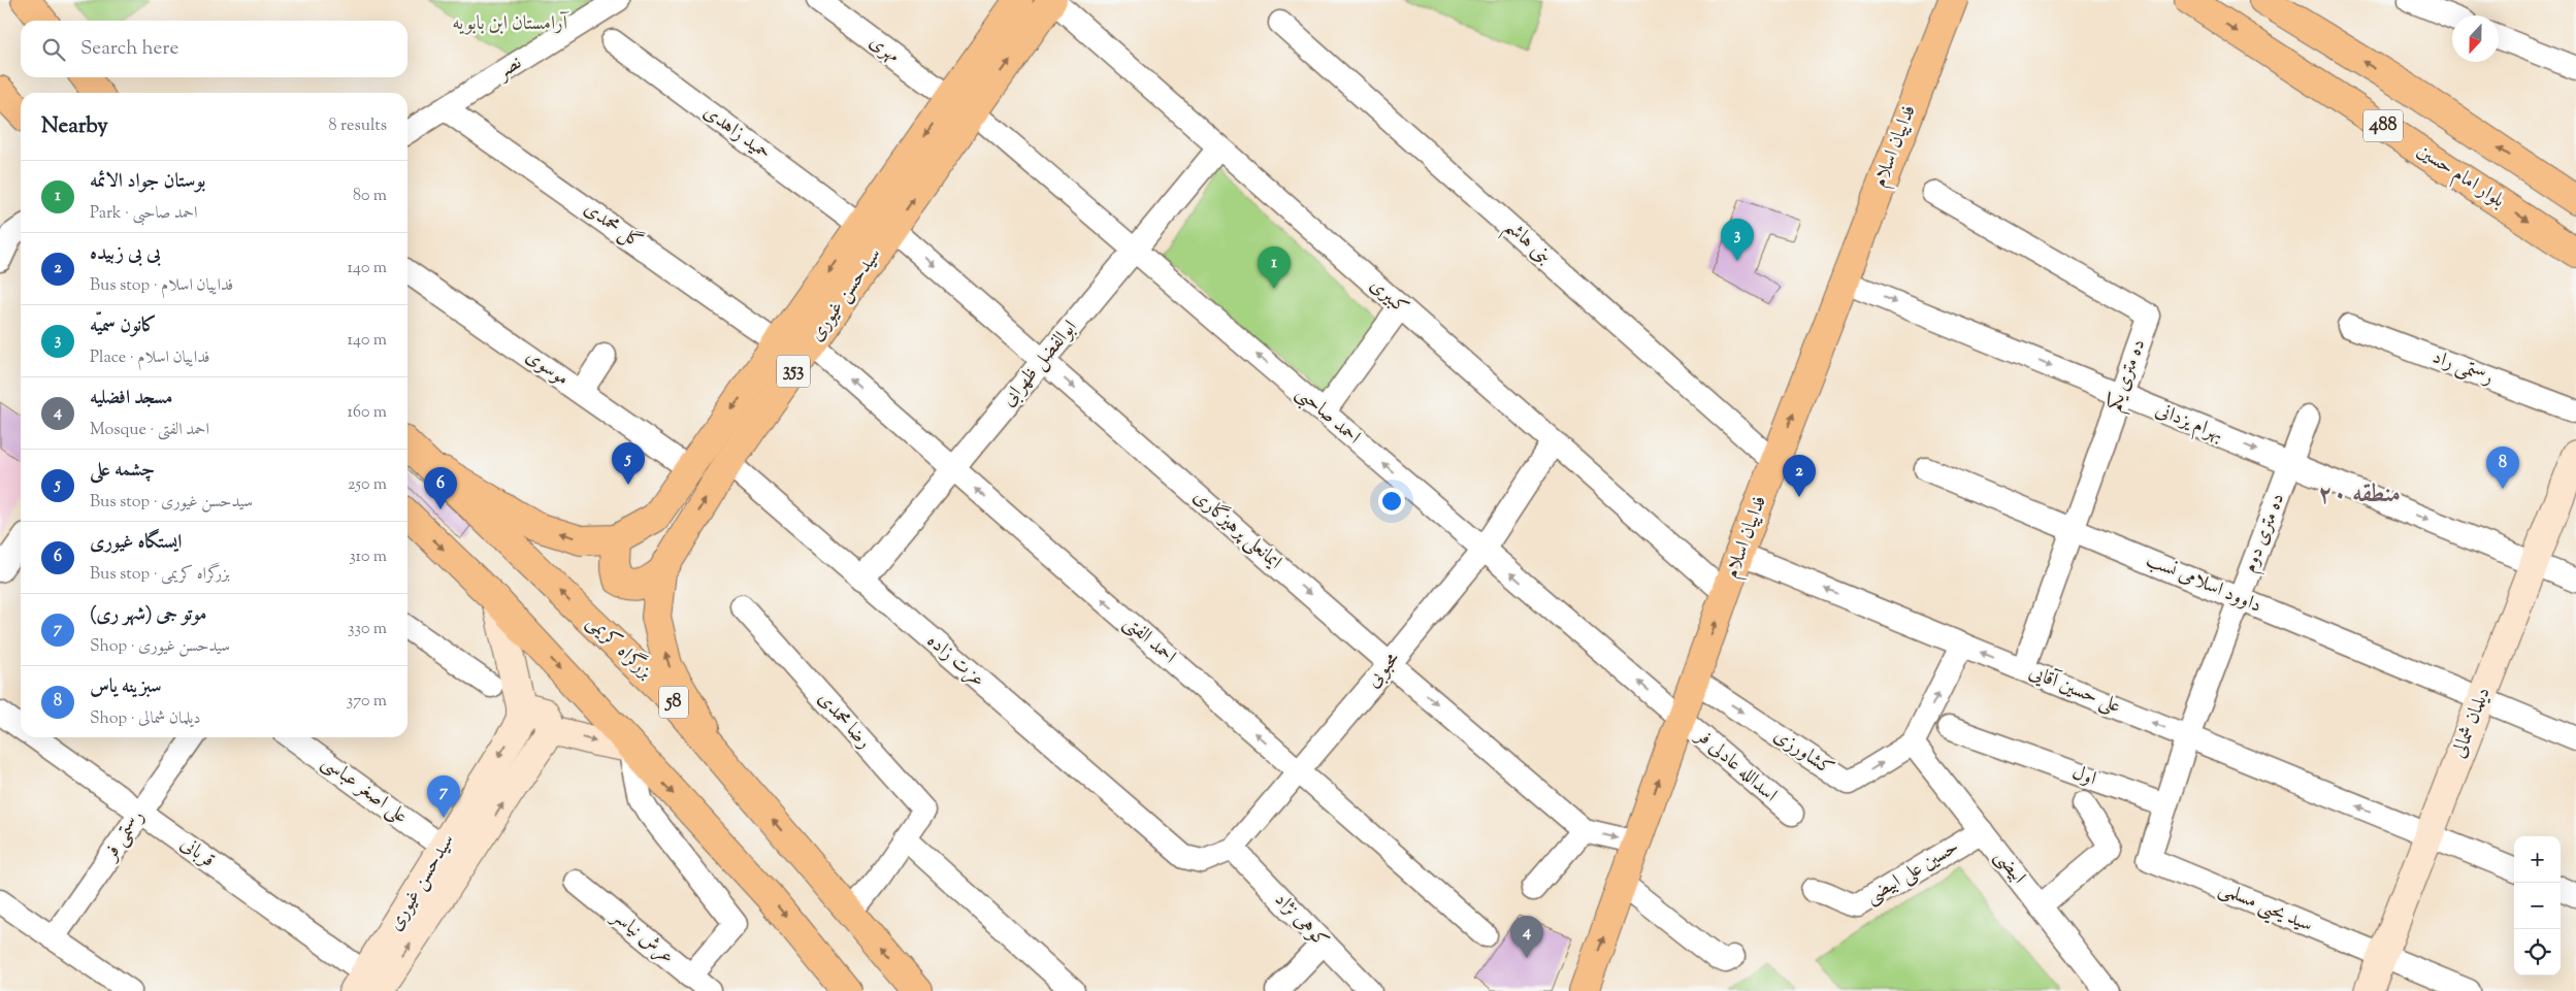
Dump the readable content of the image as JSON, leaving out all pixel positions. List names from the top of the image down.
{
  "streets": {
    "main road": [
      "488",
      "فداییان اسلام",
      "بلوار امام حسین",
      "سیدحسن غیوری",
      "353",
      "بزرگراه کریمی",
      "58",
      "دیلمان شمالی"
    ],
    "street": [
      "مهری",
      "نصر",
      "حمید زاهدی",
      "گل محمدی",
      "بنی هاشم",
      "کبیری",
      "ابوالفضل ظهرابی",
      "موسوی",
      "رستمی راد",
      "ده متری یکم",
      "احمد صاحبی",
      "بهرام یزدانی",
      "ایمانعلی پرهیزگاری",
      "ده متری دوم",
      "داوود اسلامی نسب",
      "احمد الفتی",
      "عزت زاده",
      "محبوبی",
      "علی حسین آقایی",
      "رضا محمدی",
      "کشاورزی",
      "اسدالله عادلی فر",
      "اول",
      "علی اصغر عباسی",
      "رستمی فر",
      "قربانی",
      "ابیضی",
      "حسین علی ابیضی",
      "سید یحیی مسلمی",
      "کوهی نژاد",
      "عرش نیاسر"
    ]
  },
  "crossings": [
    ["مهری", "سیدحسن غیوری"],
    ["مهری", "احمد صاحبی"],
    ["نصر", "گل محمدی"],
    ["حمید زاهدی", "سیدحسن غیوری"],
    ["فداییان اسلام", "بنی هاشم"],
    ["فداییان اسلام", "کبیری"],
    ["فداییان اسلام", "احمد صاحبی"],
    ["فداییان اسلام", "بهرام یزدانی"],
    ["فداییان اسلام", "علی حسین آقایی"],
    ["فداییان اسلام", "کشاورزی"],
    ["فداییان اسلام", "اسدالله عادلی فر"],
    ["گل محمدی", "سیدحسن غیوری"],
    ["سیدحسن غیوری", "کبیری"],
    ["سیدحسن غیوری", "موسوی"],
    ["سیدحسن غیوری", "احمد صاحبی"],
    ["سیدحسن غیوری", "ایمانعلی پرهیزگاری"],
    ["سیدحسن غیوری", "احمد الفتی"],
    ["سیدحسن غیوری", "بزرگراه کریمی"],
    ["سیدحسن غیوری", "عزت زاده"],
    ["سیدحسن غیوری", "علی اصغر عباسی"],
    ["سیدحسن غیوری", "قربانی"],
    ["کبیری", "ابوالفضل ظهرابی"],
    ["کبیری", "محبوبی"],
    ["ابوالفضل ظهرابی", "احمد صاحبی"],
    ["ابوالفضل ظهرابی", "ایمانعلی پرهیزگاری"],
    ["ابوالفضل ظهرابی", "احمد الفتی"],
    ["ابوالفضل ظهرابی", "عزت زاده"],
    ["ده متری یکم", "بهرام یزدانی"],
    ["ده متری یکم", "داوود اسلامی نسب"],
    ["ده متری یکم", "علی حسین آقایی"],
    ["احمد صاحبی", "محبوبی"],
    ["احمد صاحبی", "اسدالله عادلی فر"],
    ["بهرام یزدانی", "ده متری دوم"],
    ["بهرام یزدانی", "دیلمان شمالی"],
    ["ایمانعلی پرهیزگاری", "محبوبی"],
    ["ده متری دوم", "داوود اسلامی نسب"],
    ["ده متری دوم", "علی حسین آقایی"],
    ["ده متری دوم", "اول"],
    ["ده متری دوم", "سید یحیی مسلمی"],
    ["داوود اسلامی نسب", "دیلمان شمالی"],
    ["احمد الفتی", "محبوبی"],
    ["بزرگراه کریمی", "رضا محمدی"],
    ["عزت زاده", "محبوبی"],
    ["محبوبی", "کوهی نژاد"],
    ["علی حسین آقایی", "دیلمان شمالی"],
    ["دیلمان شمالی", "سید یحیی مسلمی"],
    ["کشاورزی", "ابیضی"],
    ["اول", "سید یحیی مسلمی"],
    ["رستمی فر", "قربانی"],
    ["ابیضی", "حسین علی ابیضی"]
  ],
  "one_way": [
    "فداییان اسلام",
    "احمد صاحبی",
    "بهرام یزدانی",
    "ایمانعلی پرهیزگاری",
    "احمد الفتی",
    "علی حسین آقایی",
    "کشاورزی"
  ],
  "districts": ["منطقه ۲۰"],
  "parks": ["آرامستان ابن بابویه"],
  "north": "bottom",
  "page": {
    "search": "Search here",
    "heading": ["Nearby", "8 results"],
    "list": [
      {
        "mark": "1",
        "name": "بوستان جواد الائمه",
        "note": "Park · احمد صاحبی",
        "value": "80 m"
      },
      {
        "mark": "2",
        "name": "بی بی زبیده",
        "note": "Bus stop · فداییان اسلام",
        "value": "140 m"
      },
      {
        "mark": "3",
        "name": "کانون سمیّه",
        "note": "Place · فداییان اسلام",
        "value": "140 m"
      },
      {
        "mark": "4",
        "name": "مسجد افضلیه",
        "note": "Mosque · احمد الفتی",
        "value": "160 m"
      },
      {
        "mark": "5",
        "name": "چشمه علی",
        "note": "Bus stop · سیدحسن غیوری",
        "value": "250 m"
      },
      {
        "mark": "6",
        "name": "ایستگاه غیوری",
        "note": "Bus stop · بزرگراه کریمی",
        "value": "310 m"
      },
      {
        "mark": "7",
        "name": "موتو جی (شهر ری)",
        "note": "Shop · سیدحسن غیوری",
        "value": "330 m"
      },
      {
        "mark": "8",
        "name": "سبزینه یاس",
        "note": "Shop · دیلمان شمالی",
        "value": "370 m"
      }
    ],
    "pins": [
      "3",
      "1",
      "5",
      "8",
      "2",
      "6",
      "7",
      "4"
    ],
    "map_buttons": ["+", "−"]
  }
}
